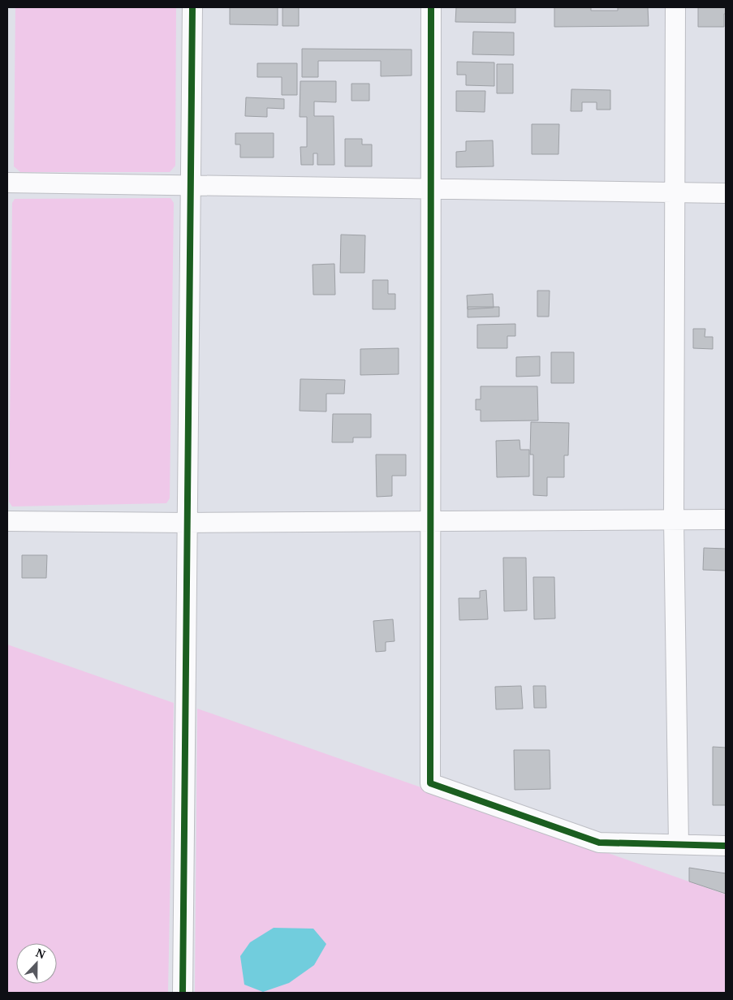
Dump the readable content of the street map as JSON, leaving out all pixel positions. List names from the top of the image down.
{
  "north": "top"
}
